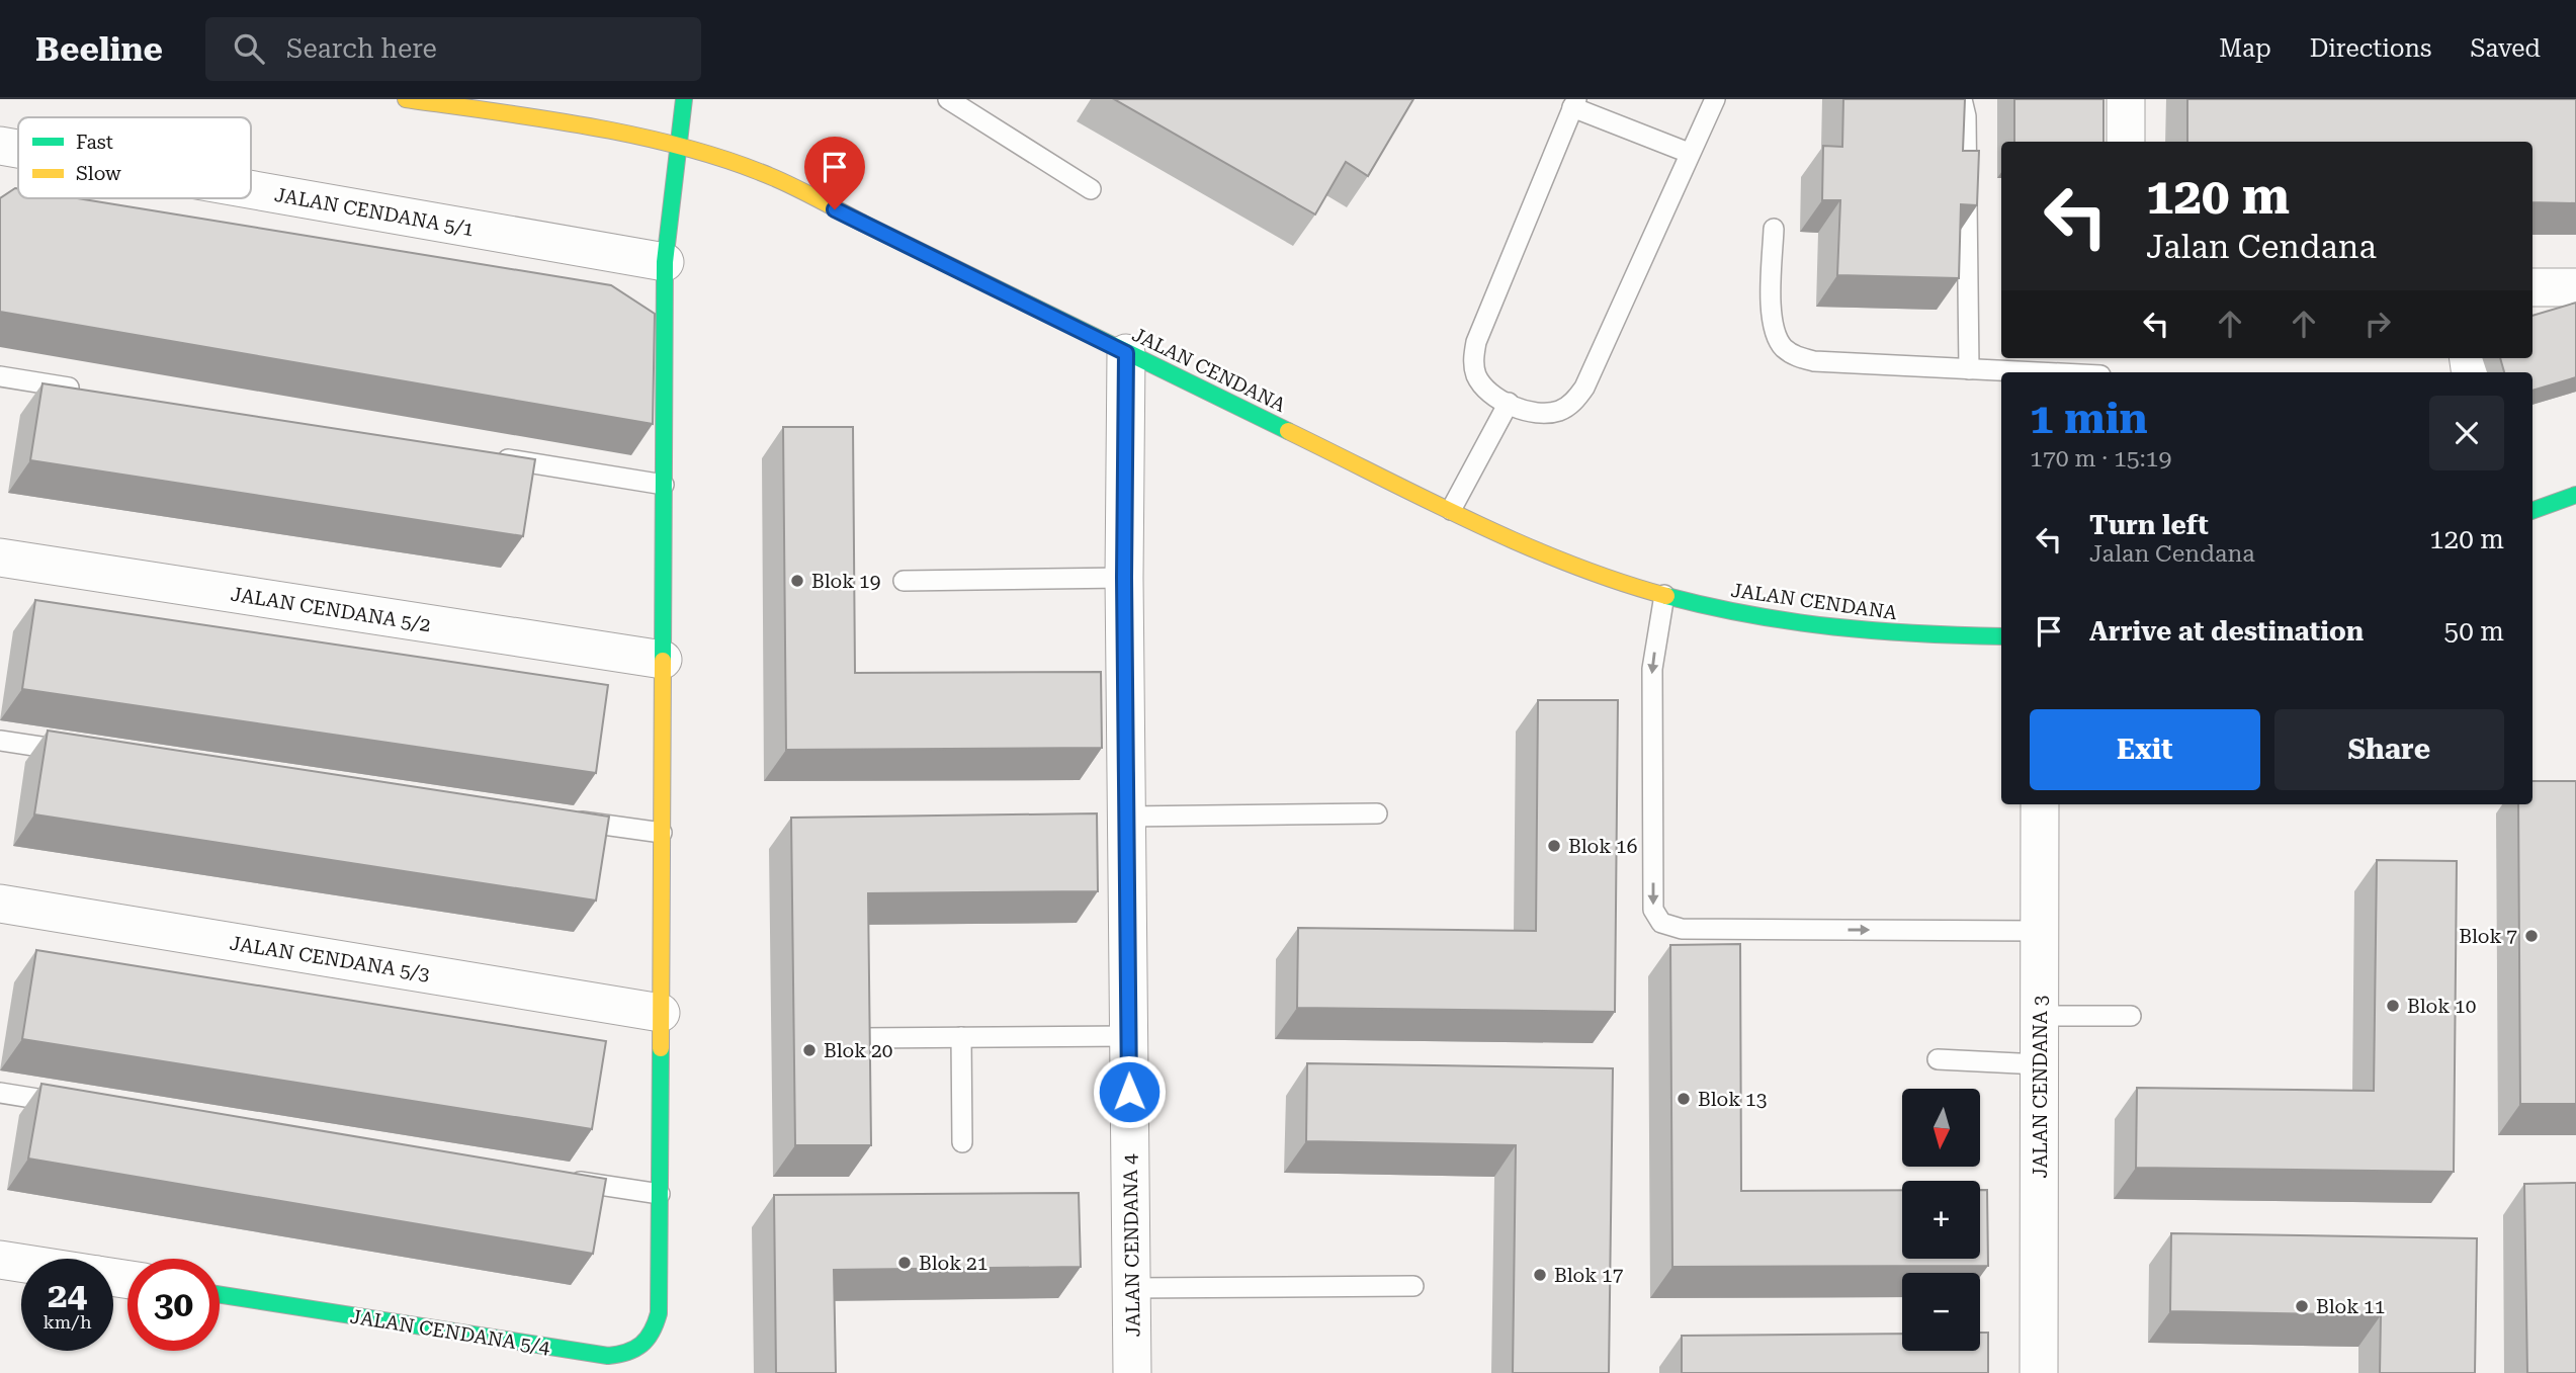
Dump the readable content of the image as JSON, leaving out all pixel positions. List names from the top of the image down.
{
  "streets": {
    "street": [
      "JALAN CENDANA 5/1",
      "JALAN CENDANA",
      "JALAN CENDANA 5/2",
      "JALAN CENDANA 5/3",
      "JALAN CENDANA 3",
      "JALAN CENDANA 4",
      "JALAN CENDANA 5/4"
    ]
  },
  "crossings": [
    ["JALAN CENDANA 5/1", "JALAN CENDANA 5/4"],
    ["JALAN CENDANA", "JALAN CENDANA 4"],
    ["JALAN CENDANA", "JALAN CENDANA 5/4"],
    ["JALAN CENDANA 5/2", "JALAN CENDANA 5/4"],
    ["JALAN CENDANA 5/3", "JALAN CENDANA 5/4"]
  ],
  "places": [
    "Blok 19",
    "Blok 16",
    "Blok 7",
    "Blok 10",
    "Blok 20",
    "Blok 13",
    "Blok 21",
    "Blok 17",
    "Blok 11"
  ],
  "legend": ["Fast", "Slow"],
  "north": "bottom",
  "page": {
    "header": "Beeline",
    "search": "Search here",
    "nav": ["Map", "Directions", "Saved"],
    "turn": ["120 m", "Jalan Cendana"],
    "heading": ["1 min", "170 m · 15:19"],
    "list": [
      {
        "name": "Turn left",
        "note": "Jalan Cendana",
        "value": "120 m"
      },
      {
        "name": "Arrive at destination",
        "value": "50 m"
      }
    ],
    "buttons": ["Exit", "Share"],
    "map_buttons": ["+", "−"],
    "speed": "24 km/h",
    "limit": "30"
  }
}
